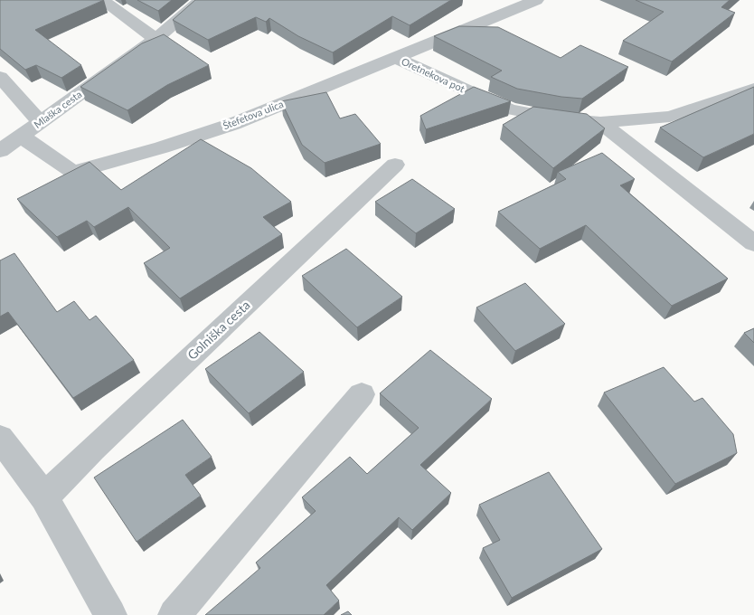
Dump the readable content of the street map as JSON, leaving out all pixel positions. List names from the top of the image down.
{
  "streets": {
    "street": [
      "Oretnekova pot",
      "Mlaška cesta",
      "Štefetova ulica",
      "Golniška cesta"
    ]
  },
  "crossings": [
    ["Oretnekova pot", "Štefetova ulica"],
    ["Mlaška cesta", "Štefetova ulica"]
  ]
}
